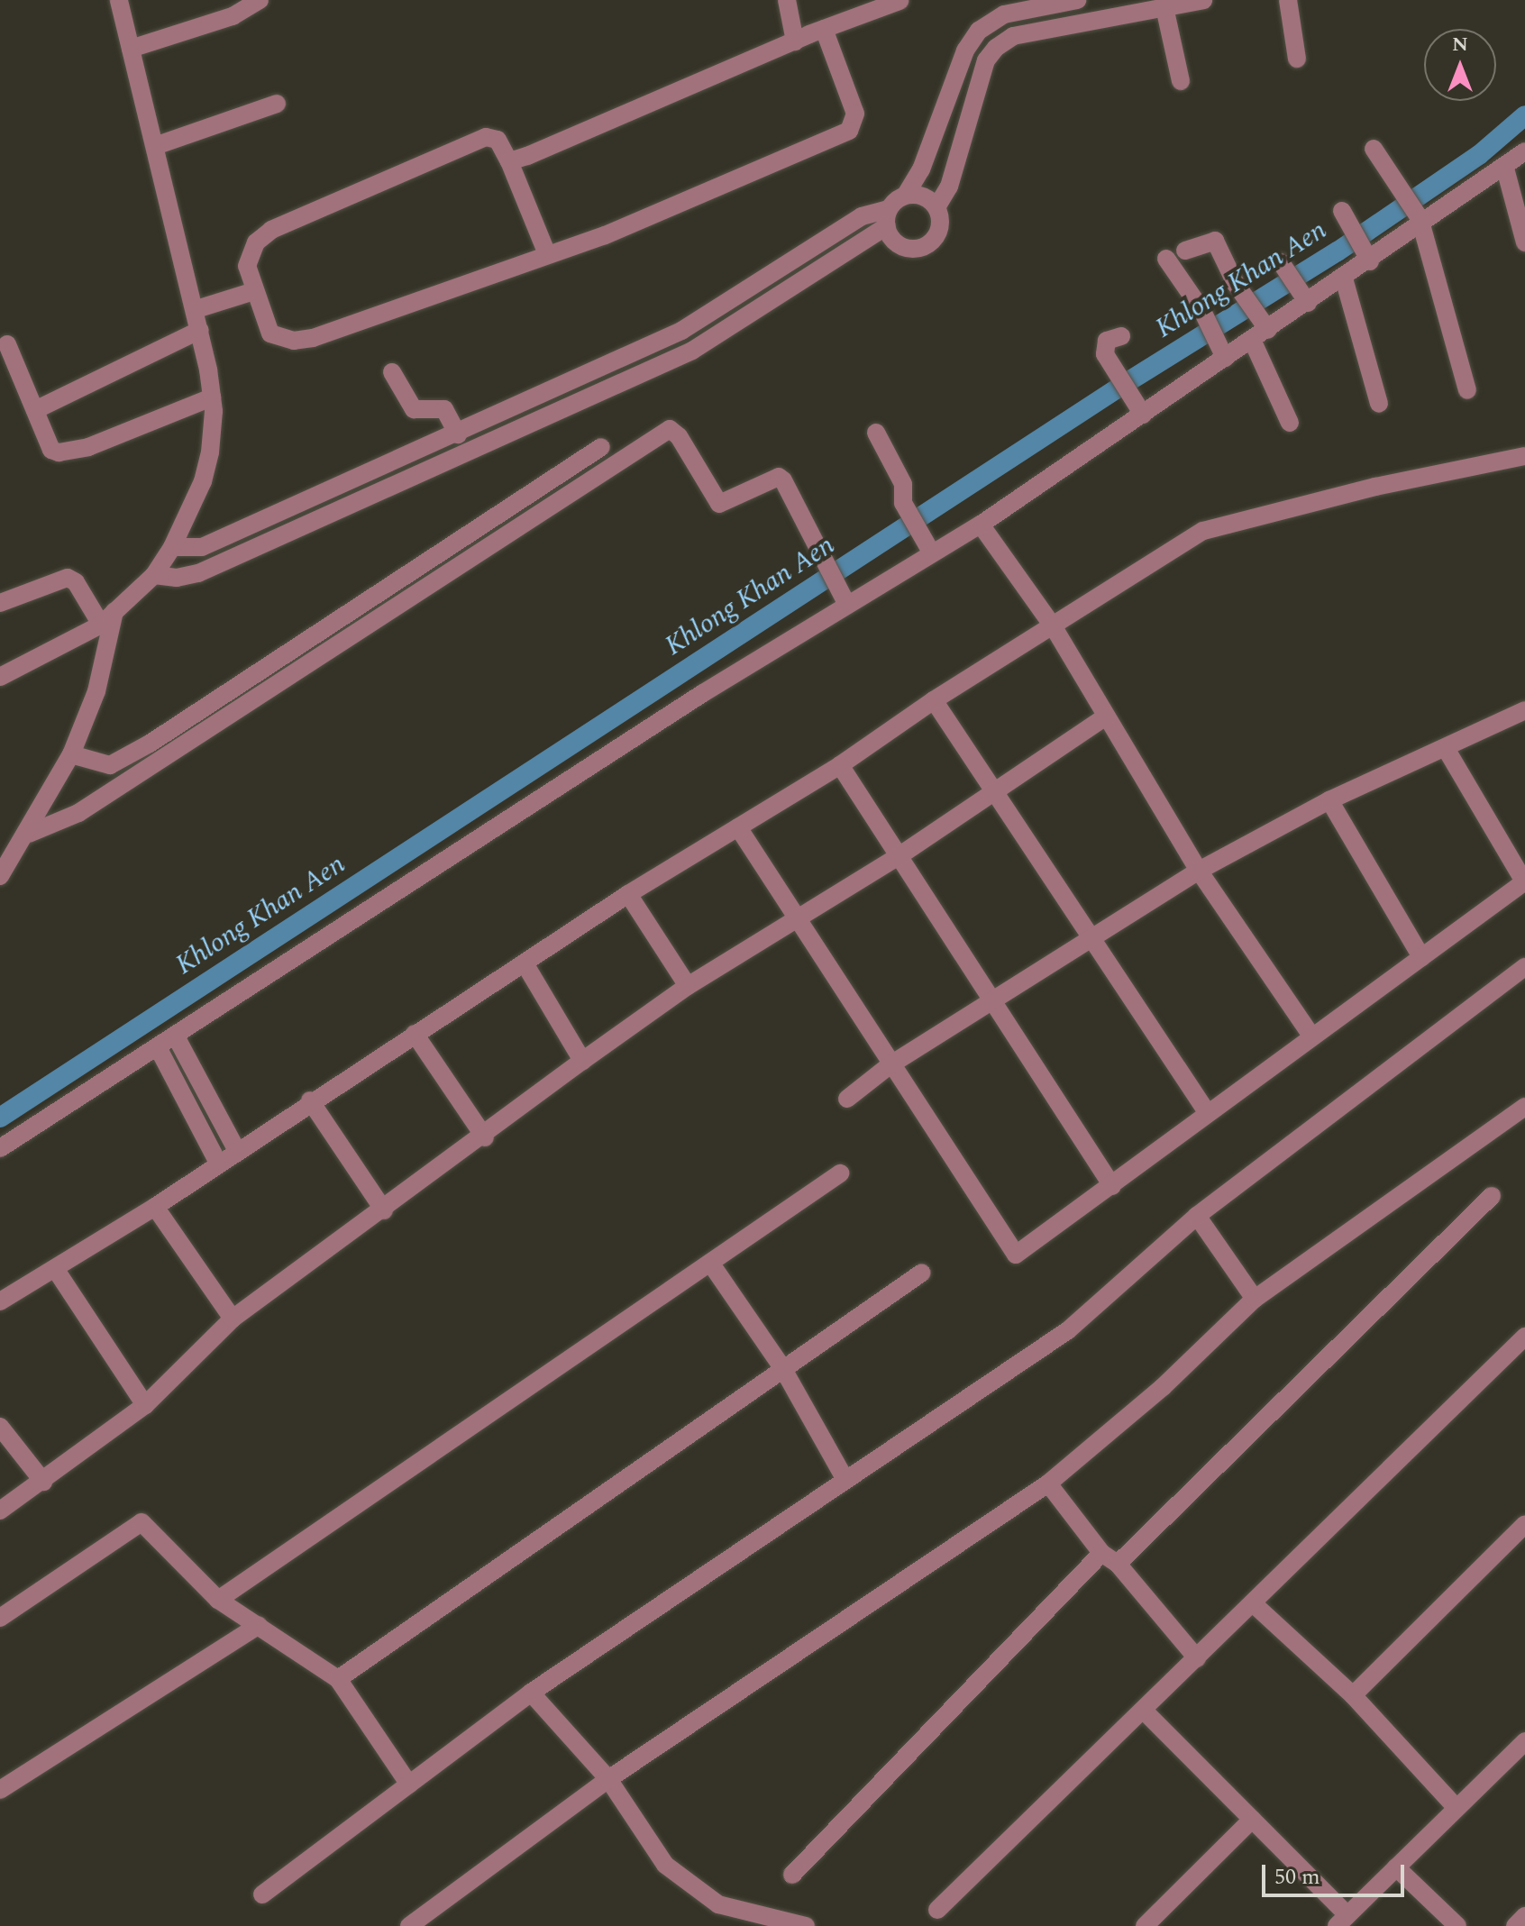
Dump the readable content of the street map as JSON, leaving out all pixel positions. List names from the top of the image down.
{
  "water": ["Khlong Khan Aen"],
  "scale_bar": "50 m",
  "north": "top"
}
